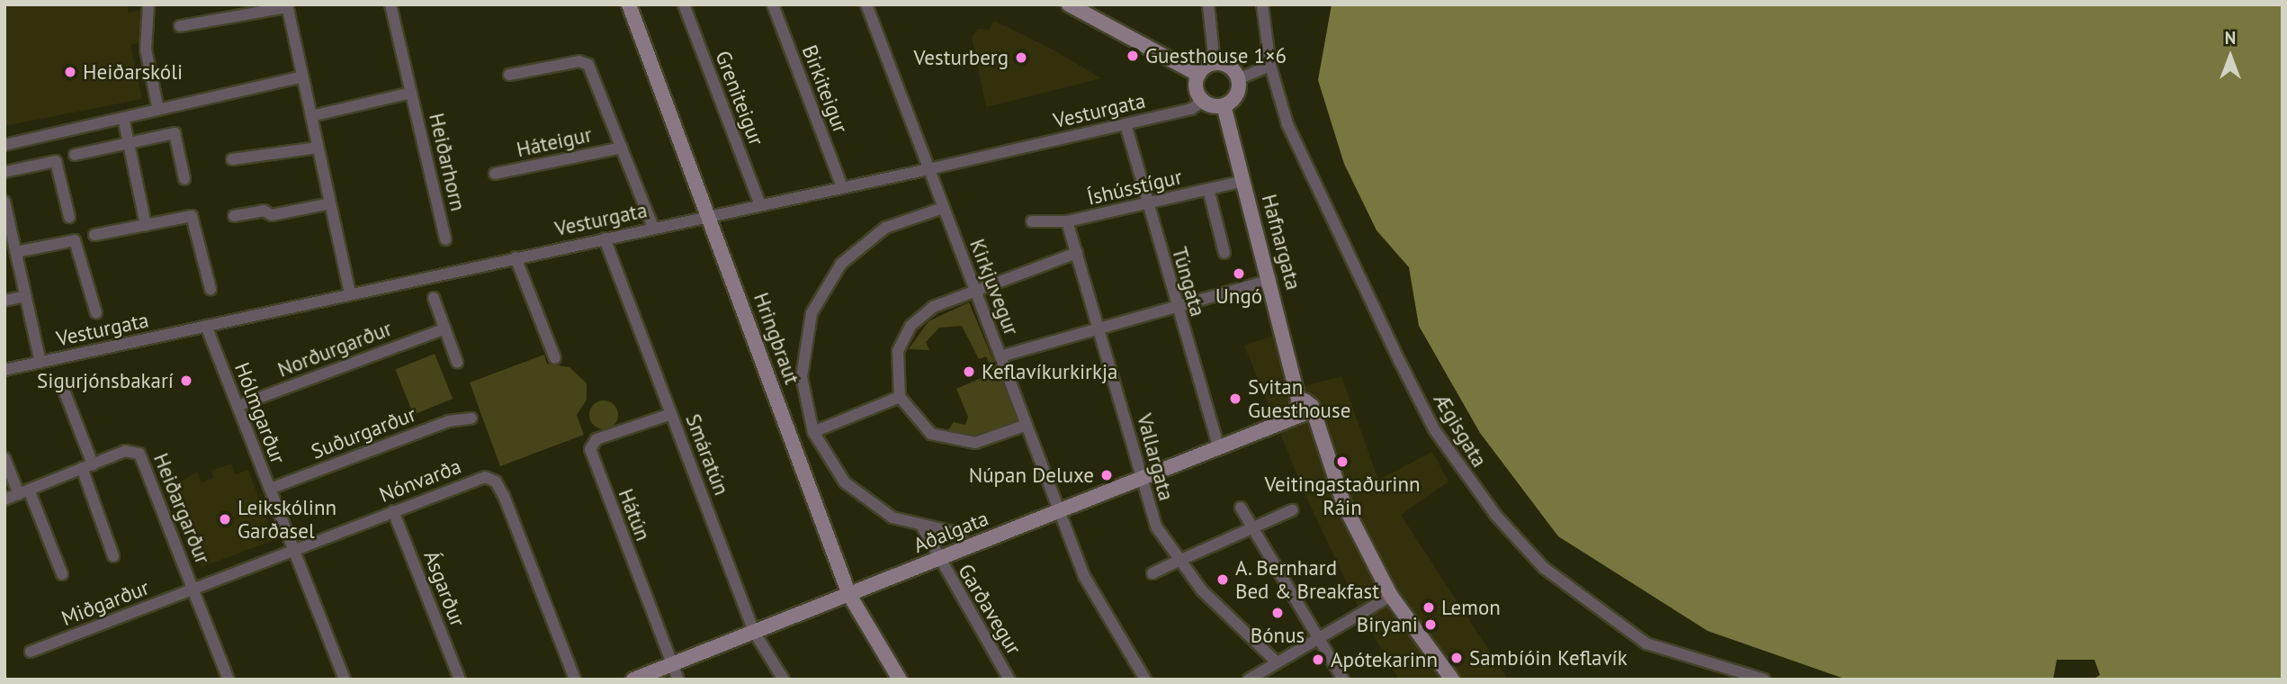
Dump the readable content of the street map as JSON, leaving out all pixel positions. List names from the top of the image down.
{
  "streets": {
    "street": [
      "Birkiteigur",
      "Greniteigur",
      "Vesturgata",
      "Háteigur",
      "Heiðarhorn",
      "Íshússtígur",
      "Hafnargata",
      "Túngata",
      "Kirkjuvegur",
      "Hringbraut",
      "Norðurgarður",
      "Hólmgarður",
      "Ægisgata",
      "Suðurgarður",
      "Smáratún",
      "Vallargata",
      "Nónvarða",
      "Heiðargarður",
      "Hátún",
      "Aðalgata",
      "Ásgarður",
      "Miðgarður",
      "Garðavegur"
    ]
  },
  "crossings": [
    ["Birkiteigur", "Vesturgata"],
    ["Greniteigur", "Vesturgata"],
    ["Vesturgata", "Háteigur"],
    ["Vesturgata", "Hafnargata"],
    ["Vesturgata", "Túngata"],
    ["Vesturgata", "Kirkjuvegur"],
    ["Vesturgata", "Hringbraut"],
    ["Vesturgata", "Hólmgarður"],
    ["Vesturgata", "Smáratún"],
    ["Íshússtígur", "Hafnargata"],
    ["Íshússtígur", "Túngata"],
    ["Íshússtígur", "Vallargata"],
    ["Hafnargata", "Aðalgata"],
    ["Túngata", "Aðalgata"],
    ["Kirkjuvegur", "Aðalgata"],
    ["Hringbraut", "Aðalgata"],
    ["Norðurgarður", "Hólmgarður"],
    ["Hólmgarður", "Suðurgarður"],
    ["Hólmgarður", "Nónvarða"],
    ["Smáratún", "Hátún"],
    ["Smáratún", "Aðalgata"],
    ["Vallargata", "Aðalgata"],
    ["Nónvarða", "Heiðargarður"],
    ["Nónvarða", "Ásgarður"],
    ["Nónvarða", "Miðgarður"],
    ["Heiðargarður", "Miðgarður"],
    ["Hátún", "Aðalgata"],
    ["Aðalgata", "Garðavegur"]
  ],
  "places": [
    "Guesthouse 1×6",
    "Vesturberg",
    "Heiðarskóli",
    "Ungó",
    "Keflavíkurkirkja",
    "Sigurjónsbakarí",
    "Svitan Guesthouse",
    "Veitingastaðurinn Ráin",
    "Núpan Deluxe",
    "Leikskólinn Garðasel",
    "A. Bernhard Bed & Breakfast",
    "Lemon",
    "Bónus",
    "Biryani",
    "Sambíóin Keflavík",
    "Apótekarinn"
  ],
  "north": "top"
}
